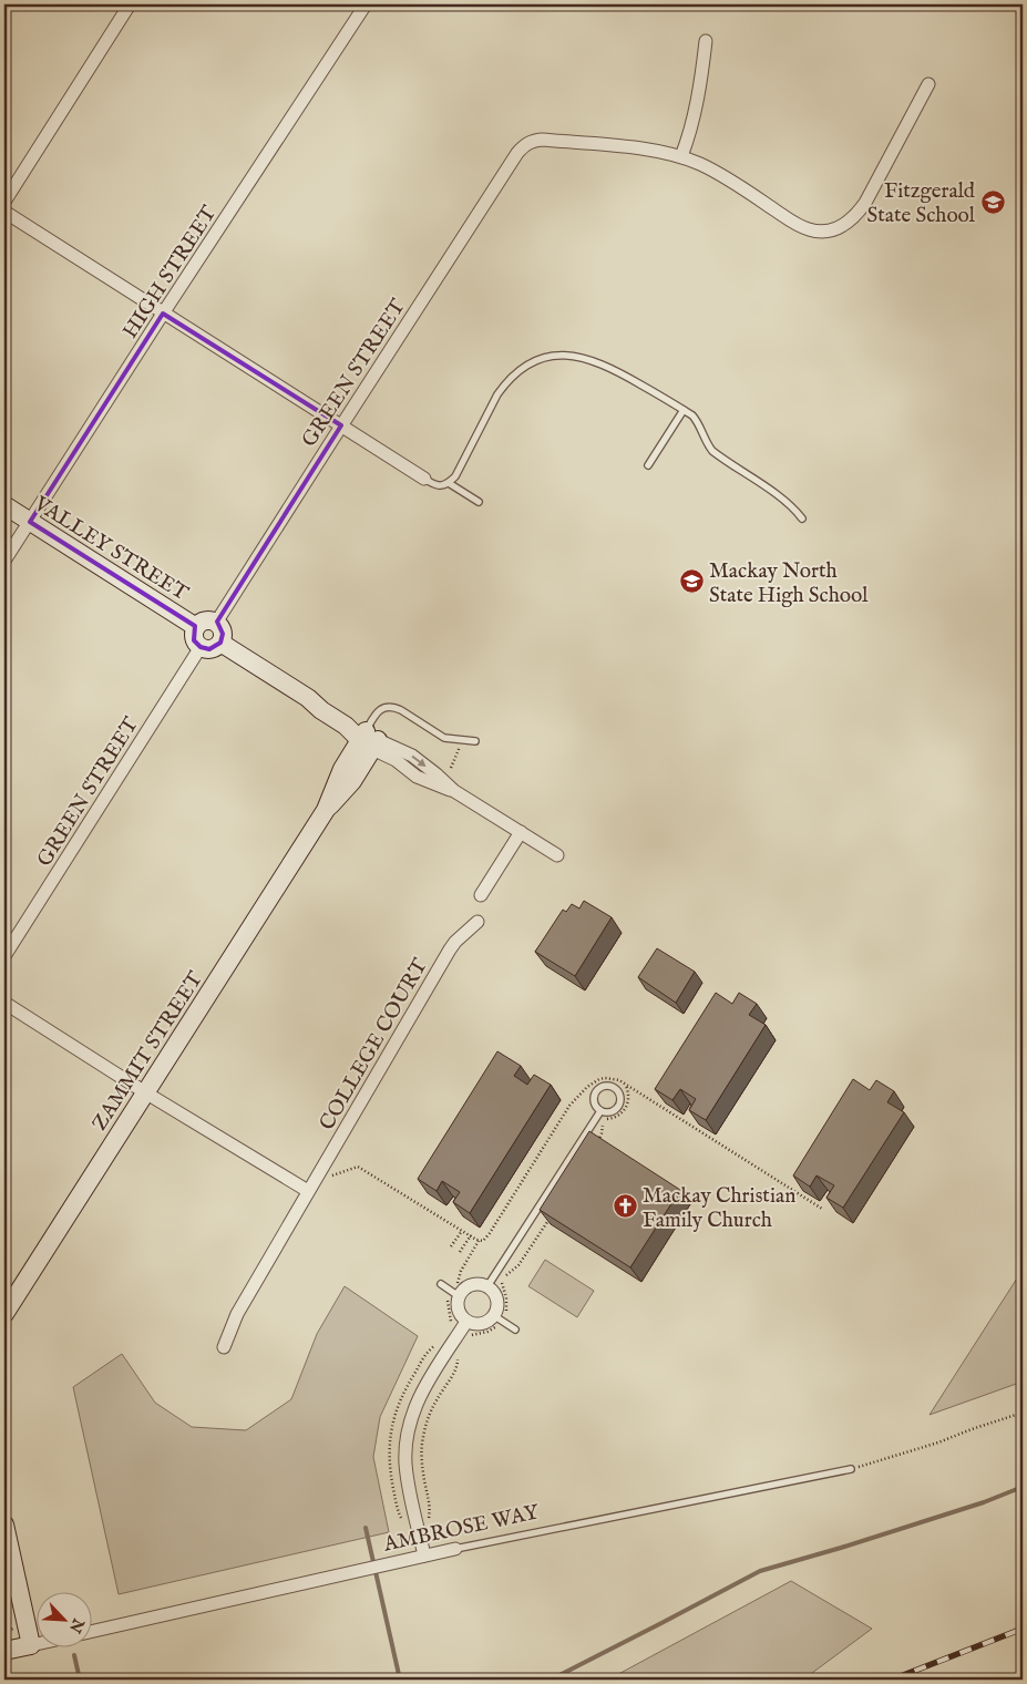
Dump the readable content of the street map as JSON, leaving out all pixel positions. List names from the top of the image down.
{
  "streets": {
    "street": [
      "HIGH STREET",
      "GREEN STREET",
      "VALLEY STREET",
      "COLLEGE COURT",
      "ZAMMIT STREET",
      "AMBROSE WAY"
    ]
  },
  "crossings": [
    ["HIGH STREET", "VALLEY STREET"],
    ["GREEN STREET", "VALLEY STREET"]
  ],
  "places": {
    "school or university": ["Fitzgerald State School", "Mackay North State High School"],
    "church": ["Mackay Christian Family Church"]
  },
  "north": "bottom right"
}
